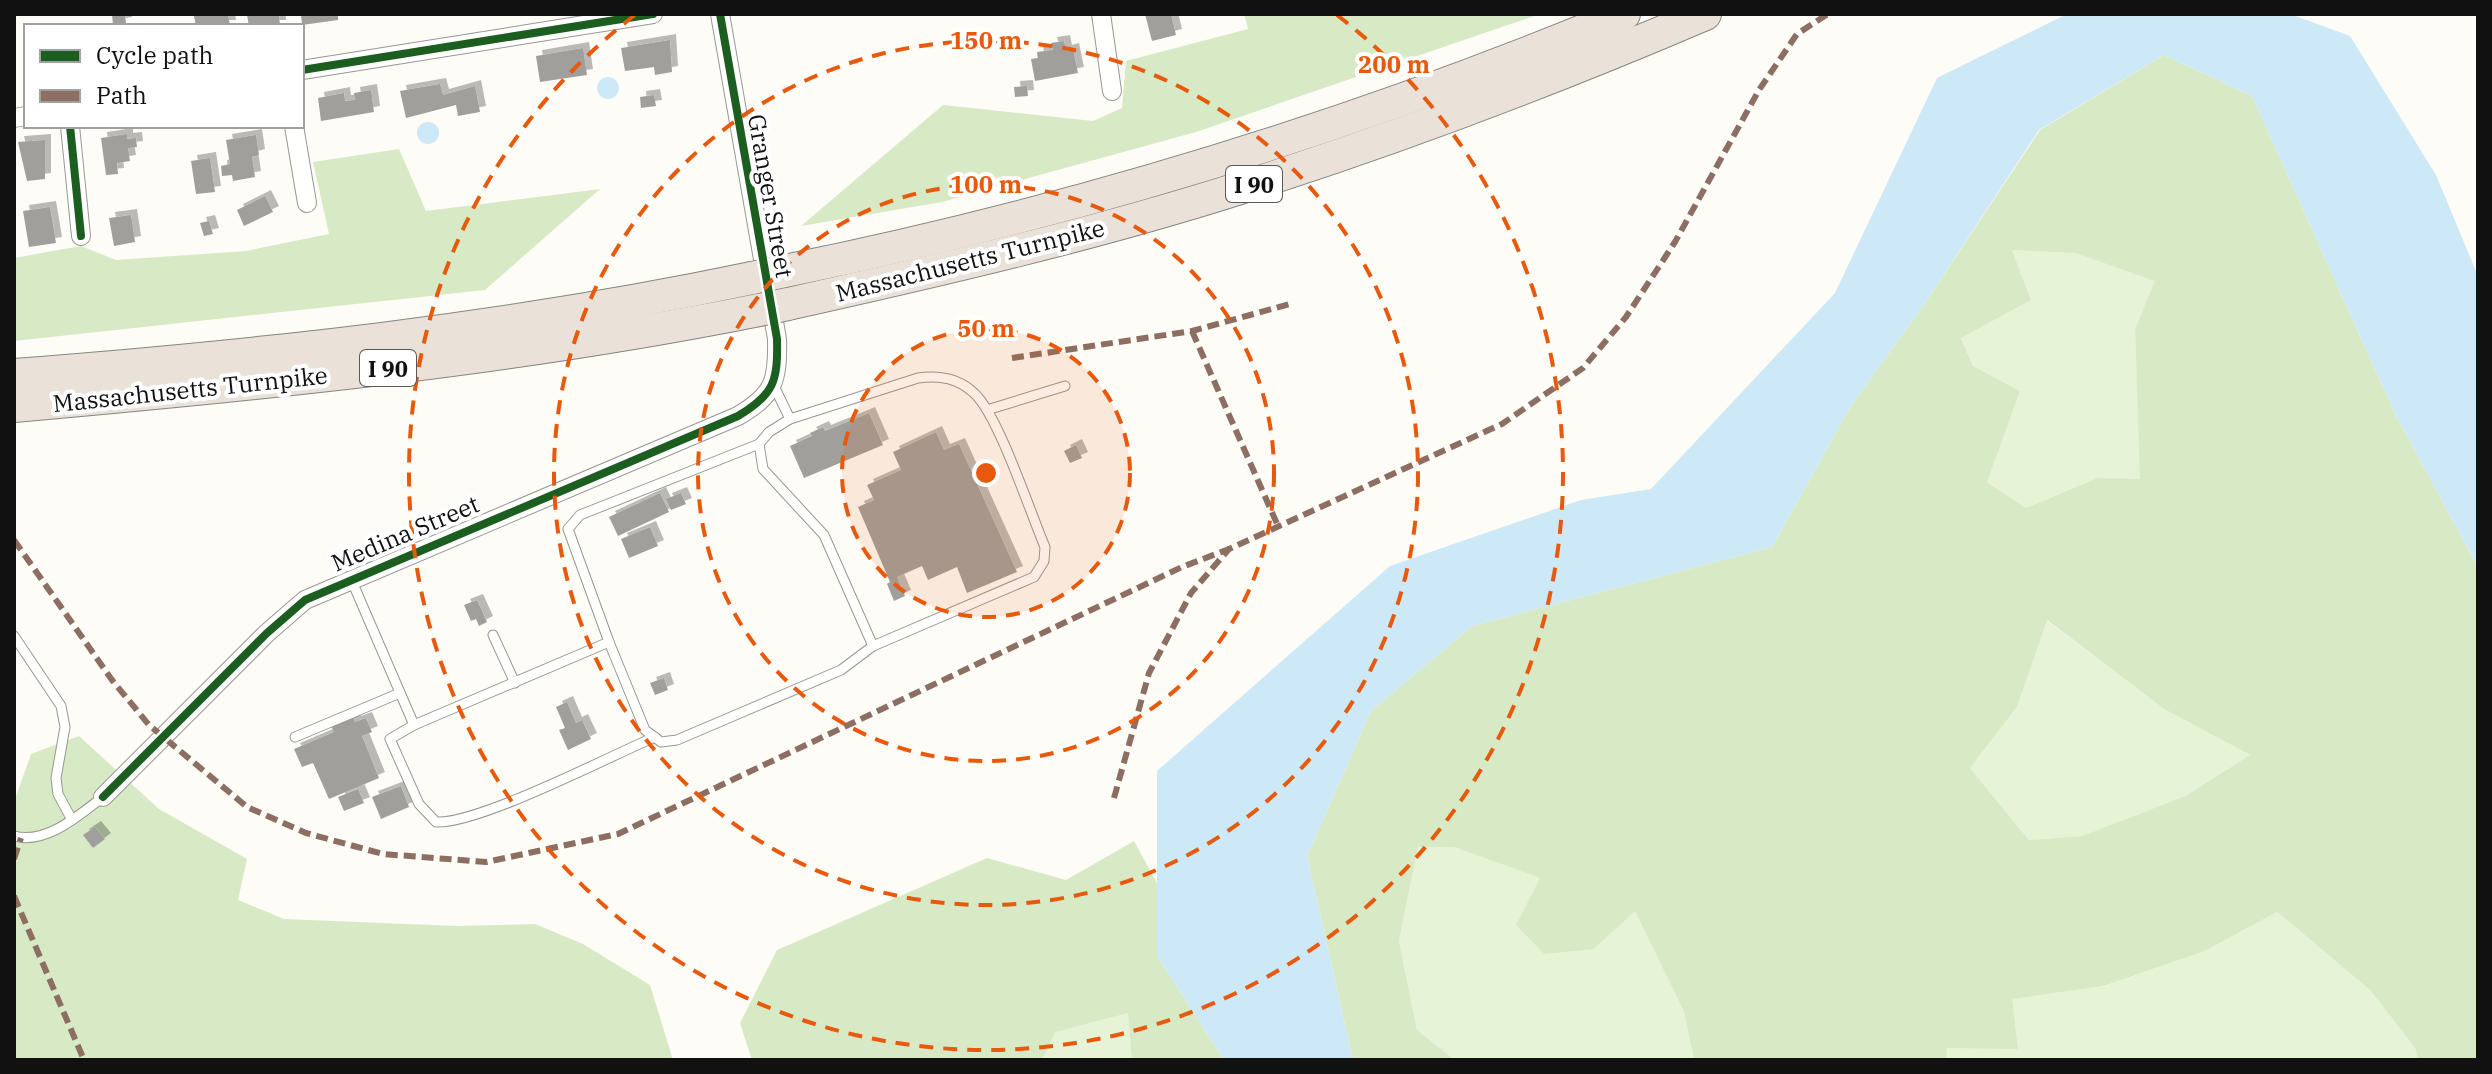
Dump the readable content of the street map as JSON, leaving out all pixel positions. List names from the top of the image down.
{
  "streets": {
    "highway": ["I 90", "Massachusetts Turnpike"],
    "street": ["Granger Street", "Medina Street"]
  },
  "crossings": [
    ["Granger Street", "Medina Street"]
  ],
  "legend": ["Cycle path", "Path"],
  "rings": [
    "150 m",
    "200 m",
    "100 m",
    "50 m"
  ]
}
